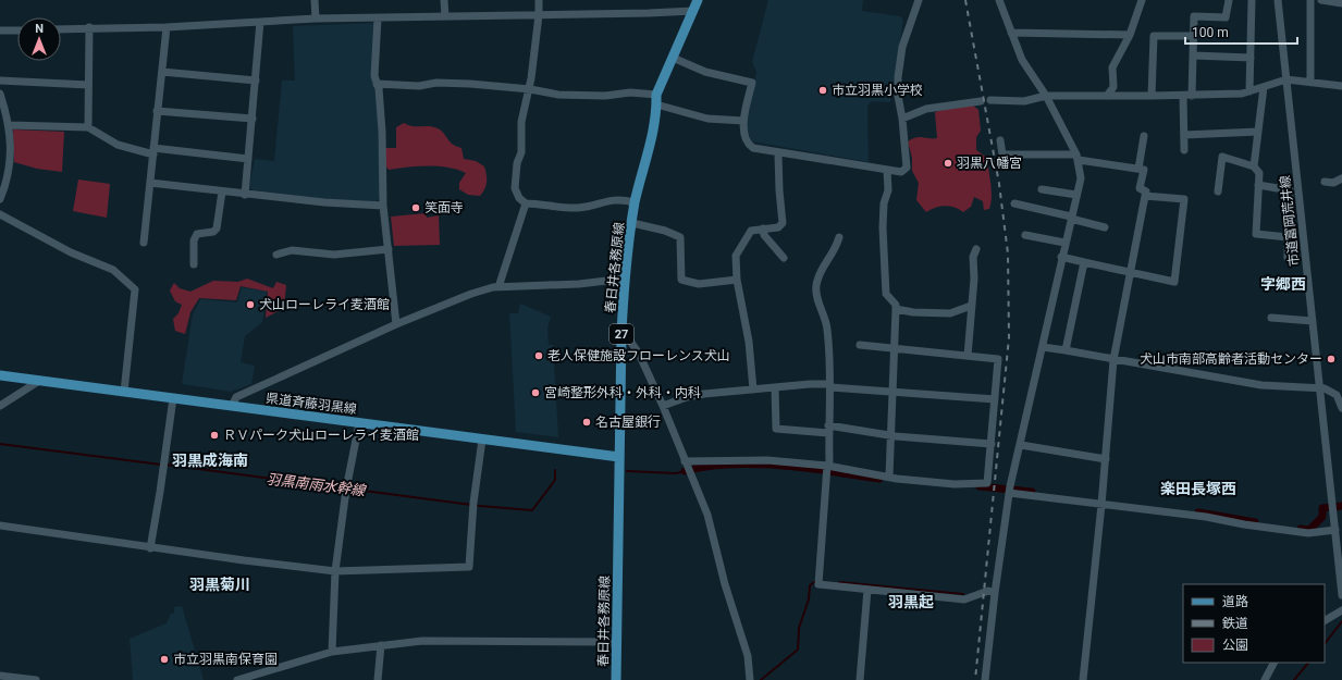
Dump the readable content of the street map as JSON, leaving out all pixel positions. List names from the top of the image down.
{
  "streets": {
    "main road": ["春日井各務原線", "27", "県道斉藤羽黒線"],
    "street": ["市道富岡荒井線"]
  },
  "crossings": [
    ["春日井各務原線", "県道斉藤羽黒線"]
  ],
  "districts": [
    "字郷西",
    "羽黒成海南",
    "楽田長塚西",
    "羽黒菊川",
    "羽黒起"
  ],
  "water": ["羽黒南雨水幹線"],
  "places": [
    "市立羽黒小学校",
    "羽黒八幡宮",
    "笑面寺",
    "犬山ローレライ麦酒館",
    "老人保健施設フローレンス犬山",
    "犬山市南部高齢者活動センター",
    "宮崎整形外科・外科・内科",
    "名古屋銀行",
    "ＲＶパーク犬山ローレライ麦酒館",
    "市立羽黒南保育園"
  ],
  "legend": ["道路", "鉄道", "公園"],
  "scale_bar": "100 m",
  "north": "top"
}
